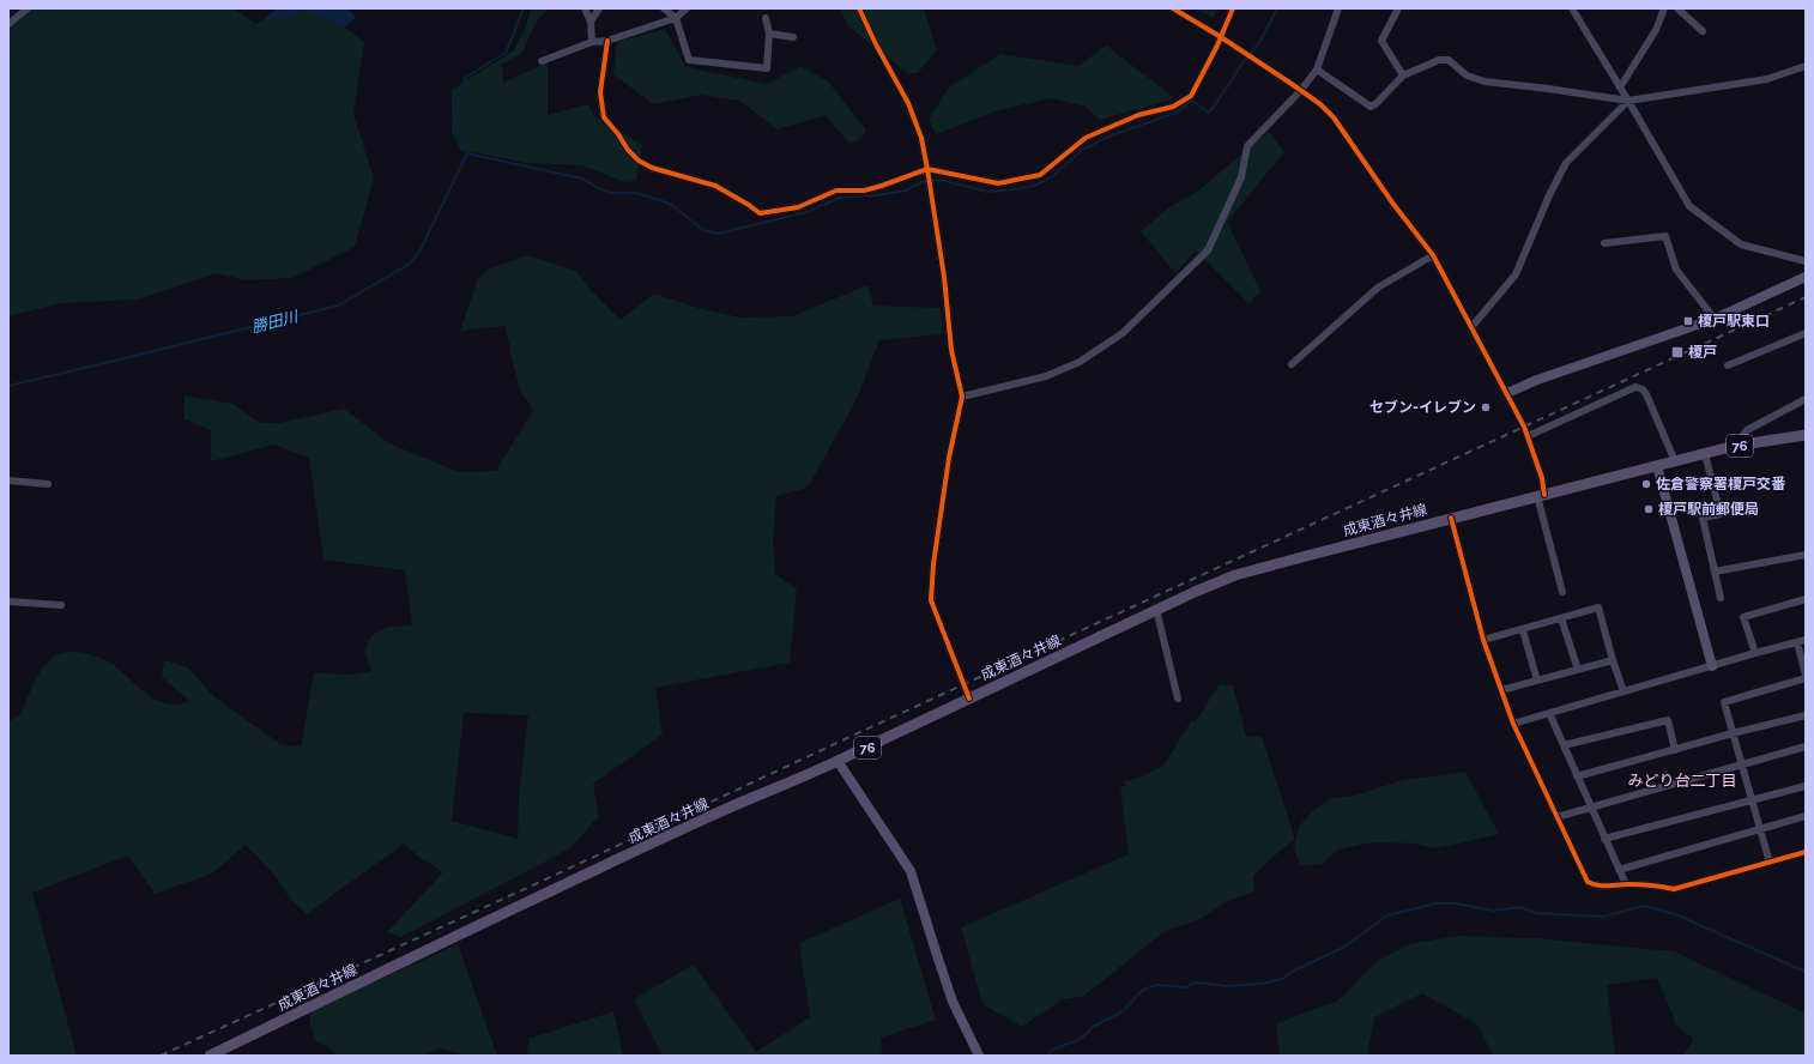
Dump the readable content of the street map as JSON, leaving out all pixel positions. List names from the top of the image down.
{
  "streets": {
    "main road": ["76", "成東酒々井線"]
  },
  "districts": ["みどり台二丁目"],
  "water": ["勝田川"],
  "places": {
    "transit": ["榎戸駅東口", "榎戸"],
    "other": ["セブン-イレブン", "佐倉警察署榎戸交番", "榎戸駅前郵便局"]
  }
}
